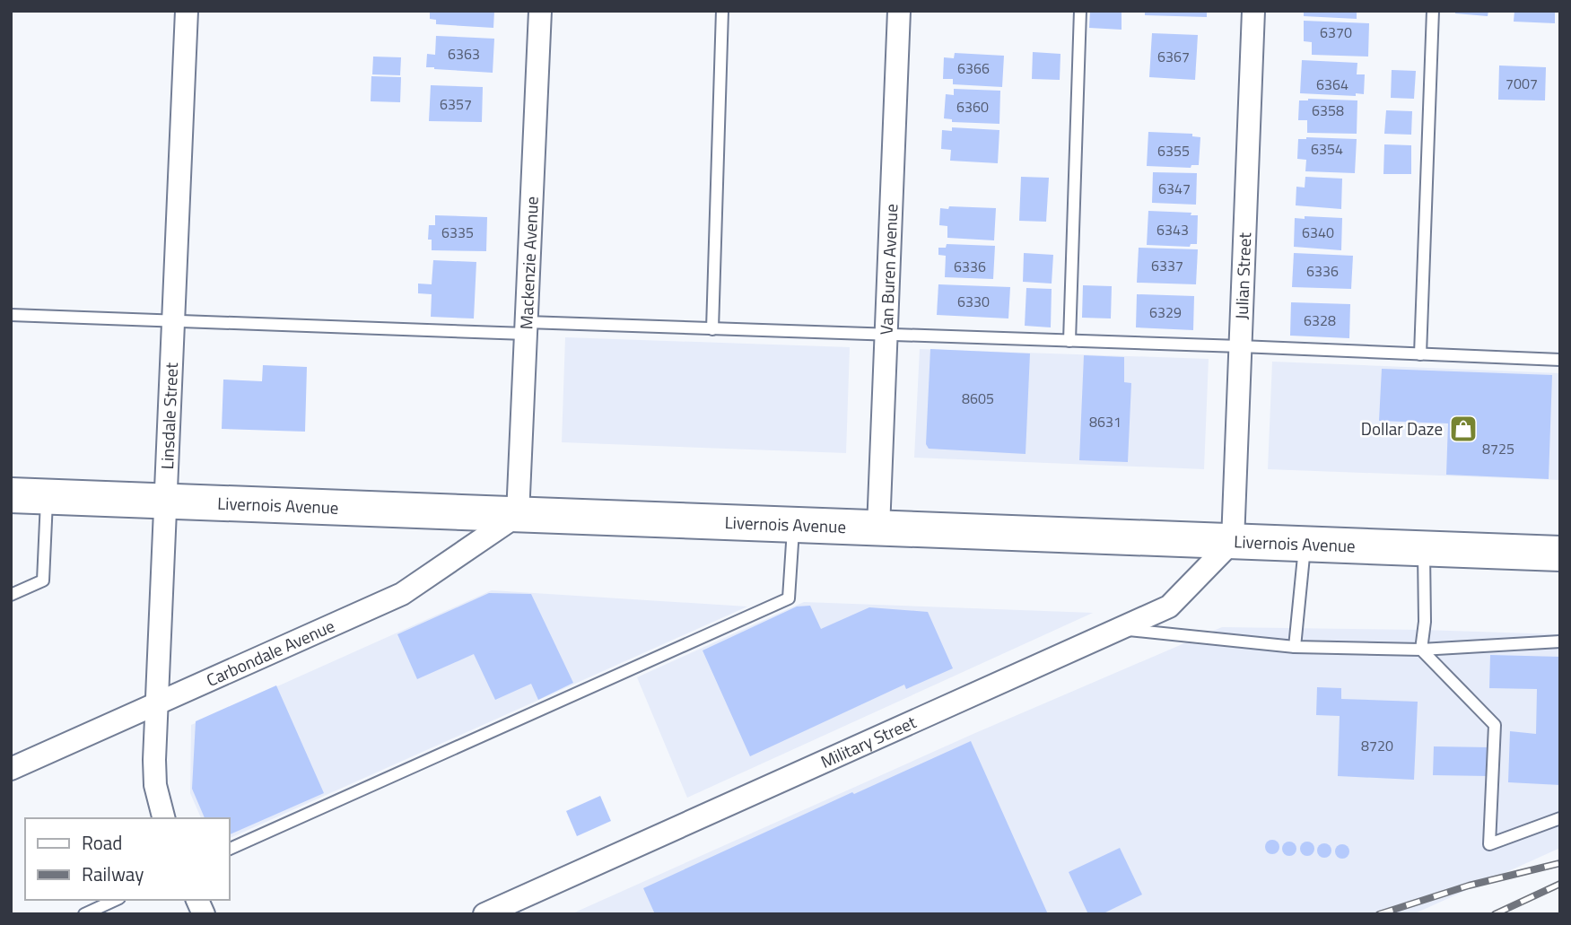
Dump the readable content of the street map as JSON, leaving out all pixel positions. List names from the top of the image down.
{
  "streets": {
    "main road": ["Livernois Avenue"],
    "street": [
      "Mackenzie Avenue",
      "Van Buren Avenue",
      "Julian Street",
      "Linsdale Street",
      "Carbondale Avenue",
      "Military Street"
    ]
  },
  "crossings": [
    ["Mackenzie Avenue", "Livernois Avenue"],
    ["Mackenzie Avenue", "Carbondale Avenue"],
    ["Van Buren Avenue", "Livernois Avenue"],
    ["Julian Street", "Livernois Avenue"],
    ["Julian Street", "Military Street"],
    ["Linsdale Street", "Livernois Avenue"],
    ["Linsdale Street", "Carbondale Avenue"],
    ["Livernois Avenue", "Carbondale Avenue"],
    ["Livernois Avenue", "Military Street"]
  ],
  "places": {
    "shop": ["Dollar Daze"]
  },
  "house_numbers": [
    "6370",
    "6363",
    "6367",
    "6366",
    "7007",
    "6364",
    "6357",
    "6360",
    "6358",
    "6354",
    "6355",
    "6347",
    "6343",
    "6335",
    "6340",
    "6337",
    "6336",
    "6336",
    "6330",
    "6329",
    "6328",
    "8605",
    "8631",
    "8725",
    "8720"
  ],
  "legend": ["Road", "Railway"]
}
